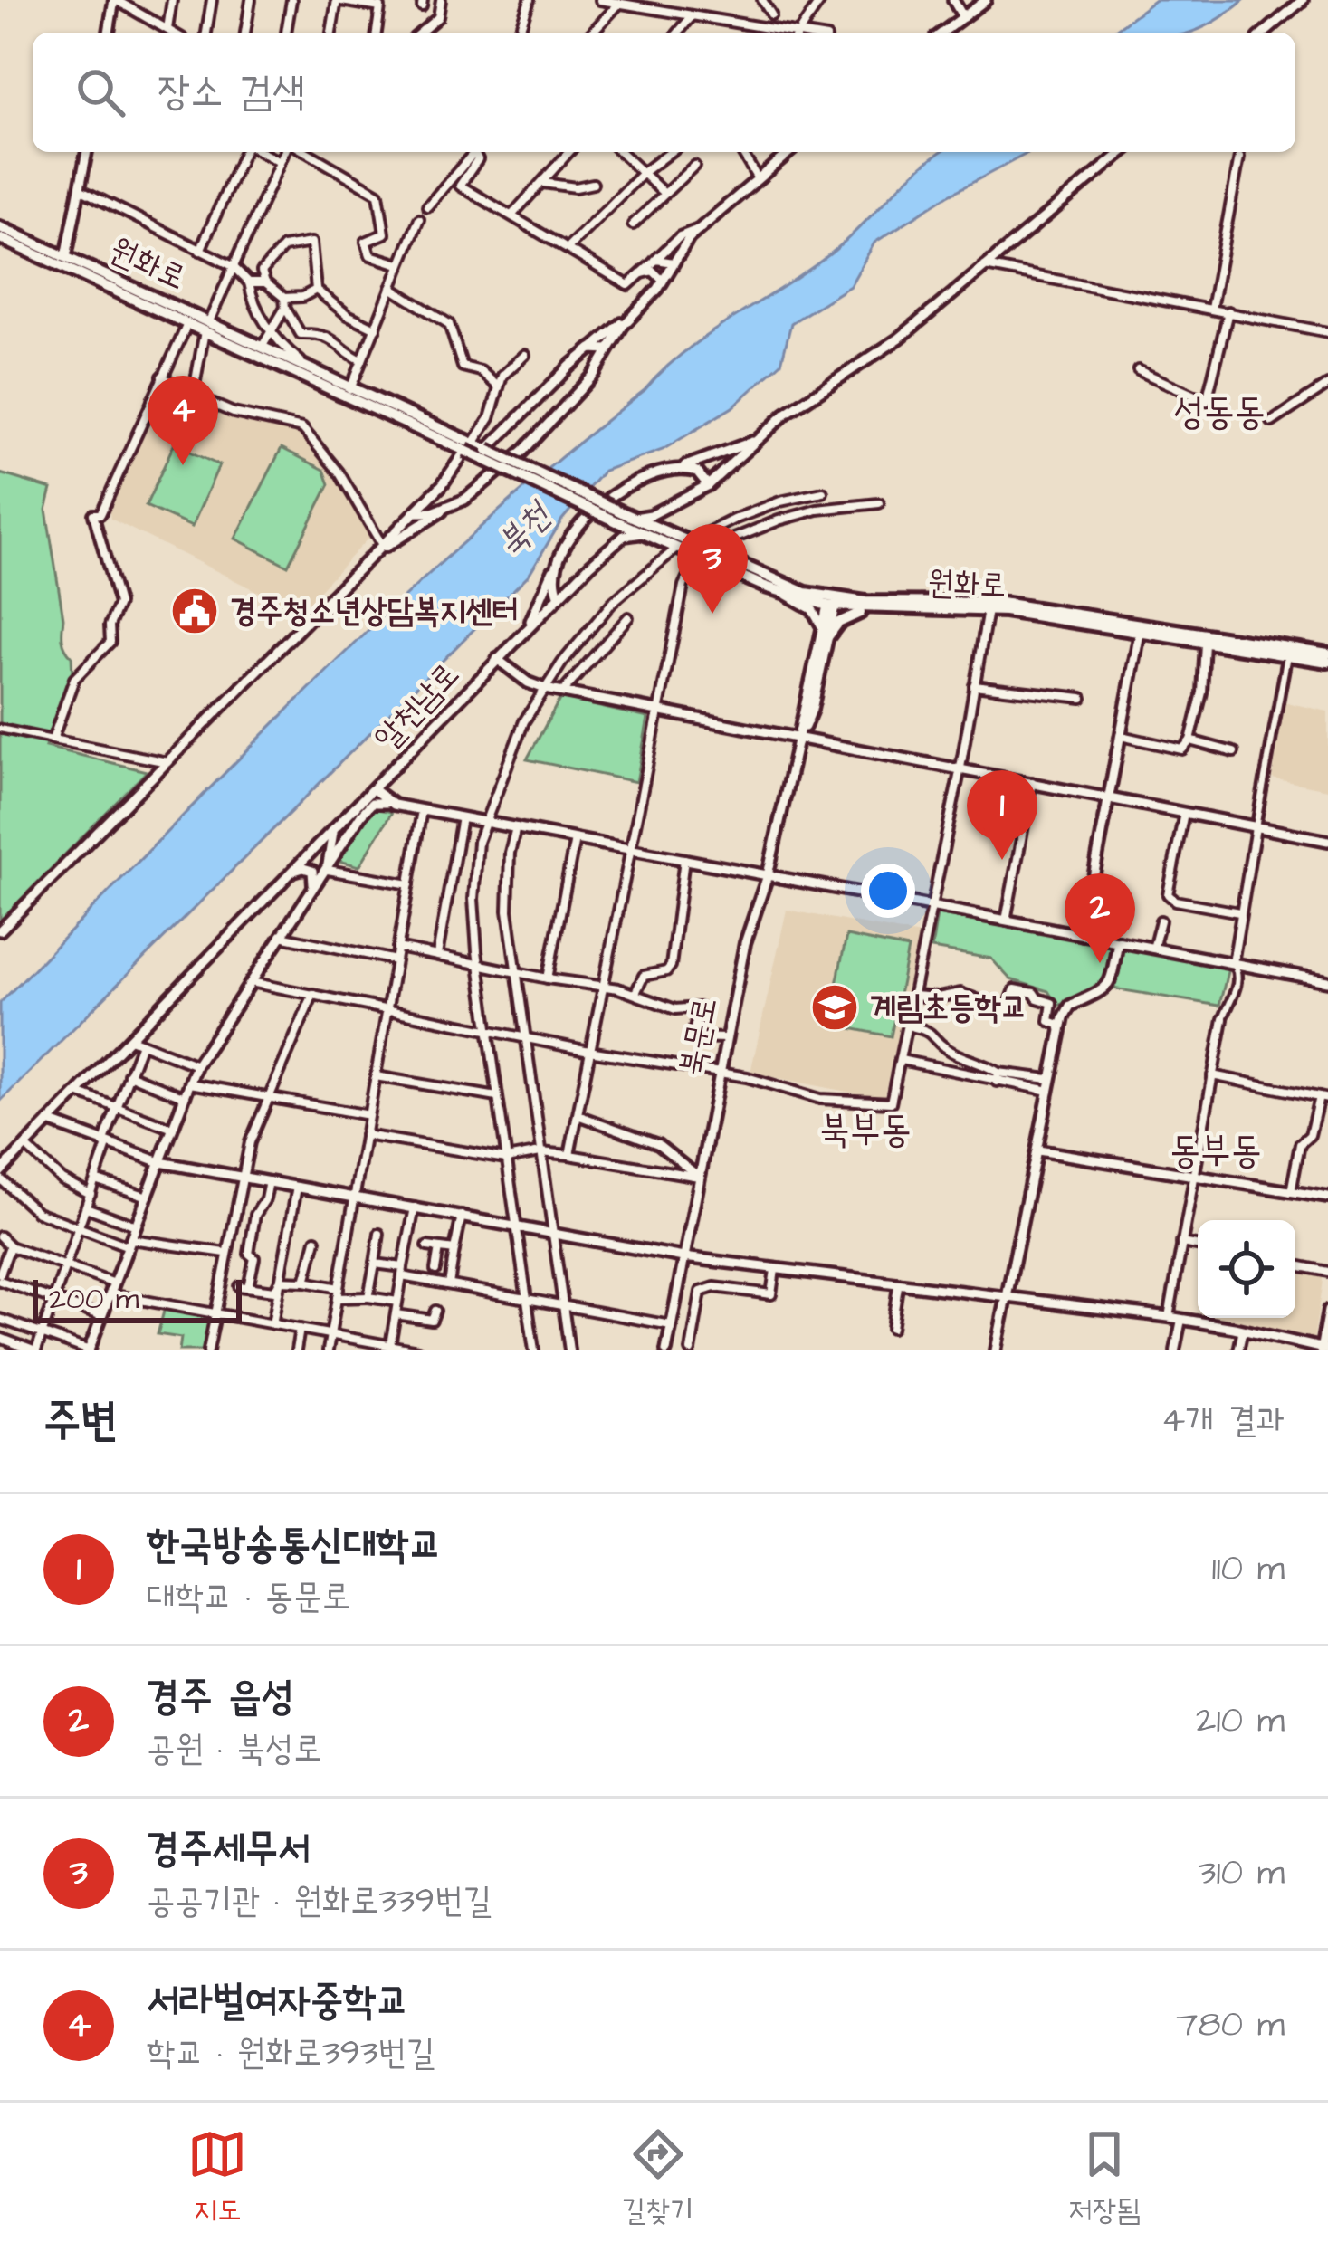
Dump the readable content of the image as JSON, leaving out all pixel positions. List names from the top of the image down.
{
  "streets": {
    "main road": ["원화로"],
    "street": ["알천남로", "북문로"]
  },
  "crossings": [
    ["원화로", "알천남로"],
    ["원화로", "북문로"]
  ],
  "districts": ["성동동", "북부동", "동부동"],
  "water": ["북천"],
  "places": {
    "public building": ["경주청소년상담복지센터"],
    "school or university": ["계림초등학교"]
  },
  "scale_bar": "200 m",
  "page": {
    "search": "장소 검색",
    "pins": [
      "4",
      "3",
      "1",
      "2"
    ],
    "scale": "200 m",
    "heading": ["주변", "4개 결과"],
    "list": [
      {
        "mark": "1",
        "name": "한국방송통신대학교",
        "note": "대학교 · 동문로",
        "value": "110 m"
      },
      {
        "mark": "2",
        "name": "경주 읍성",
        "note": "공원 · 북성로",
        "value": "210 m"
      },
      {
        "mark": "3",
        "name": "경주세무서",
        "note": "공공기관 · 원화로339번길",
        "value": "310 m"
      },
      {
        "mark": "4",
        "name": "서라벌여자중학교",
        "note": "학교 · 원화로393번길",
        "value": "780 m"
      }
    ],
    "nav": ["지도", "길찾기", "저장됨"]
  }
}
